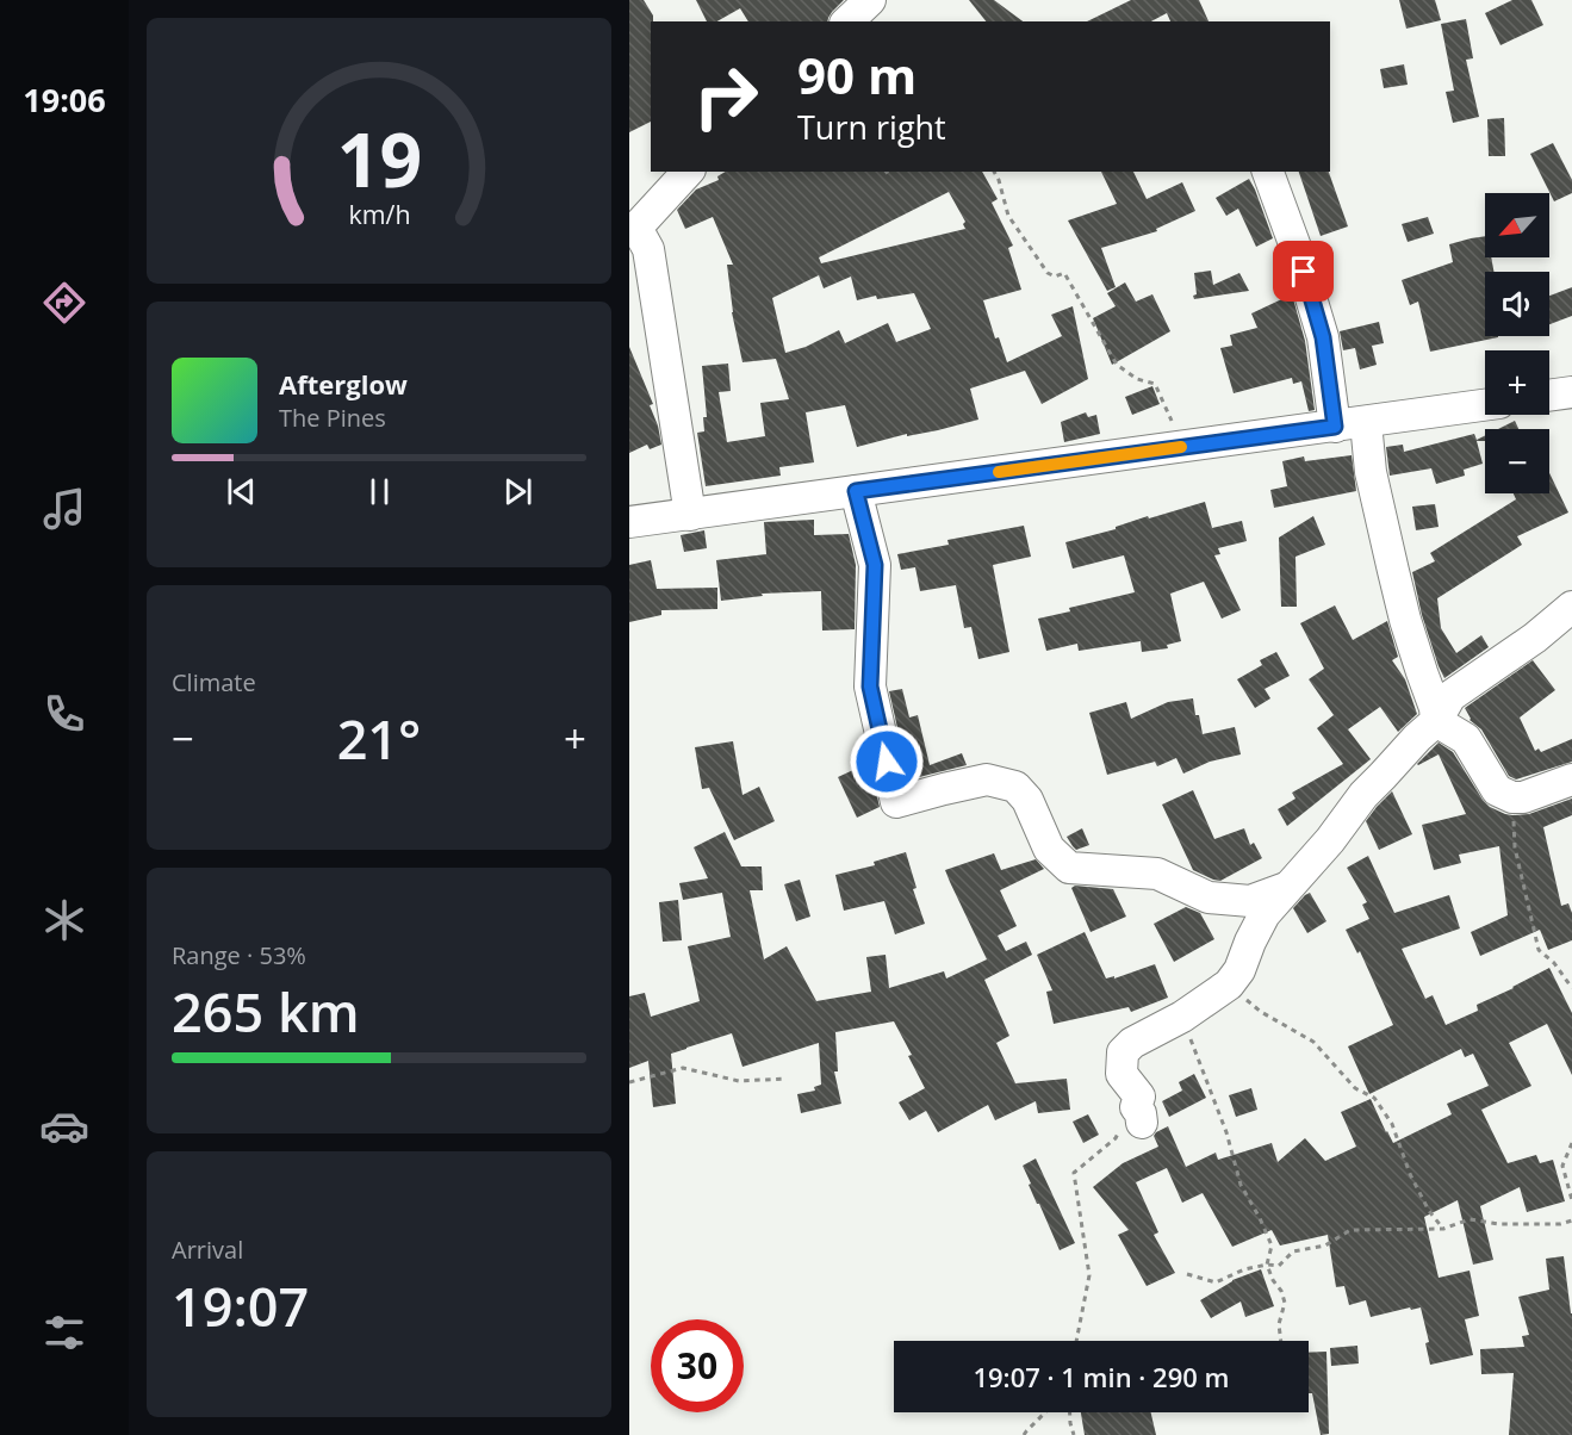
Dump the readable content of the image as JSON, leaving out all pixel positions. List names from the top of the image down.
{
  "north": "bottom left",
  "page": {
    "tabs": "19:06",
    "turn": ["90 m", "Turn right"],
    "map_buttons": ["+", "−"],
    "song": ["Afterglow", "The Pines"],
    "tile": [
      "Climate",
      ["Range · 53%", "265 km"],
      ["Arrival", "19:07"]
    ],
    "heat": ["−", "21°", "+"],
    "limit": "30",
    "trip": "19:07 · 1 min · 290 m",
    "gauge": ["19", "km/h"]
  }
}
